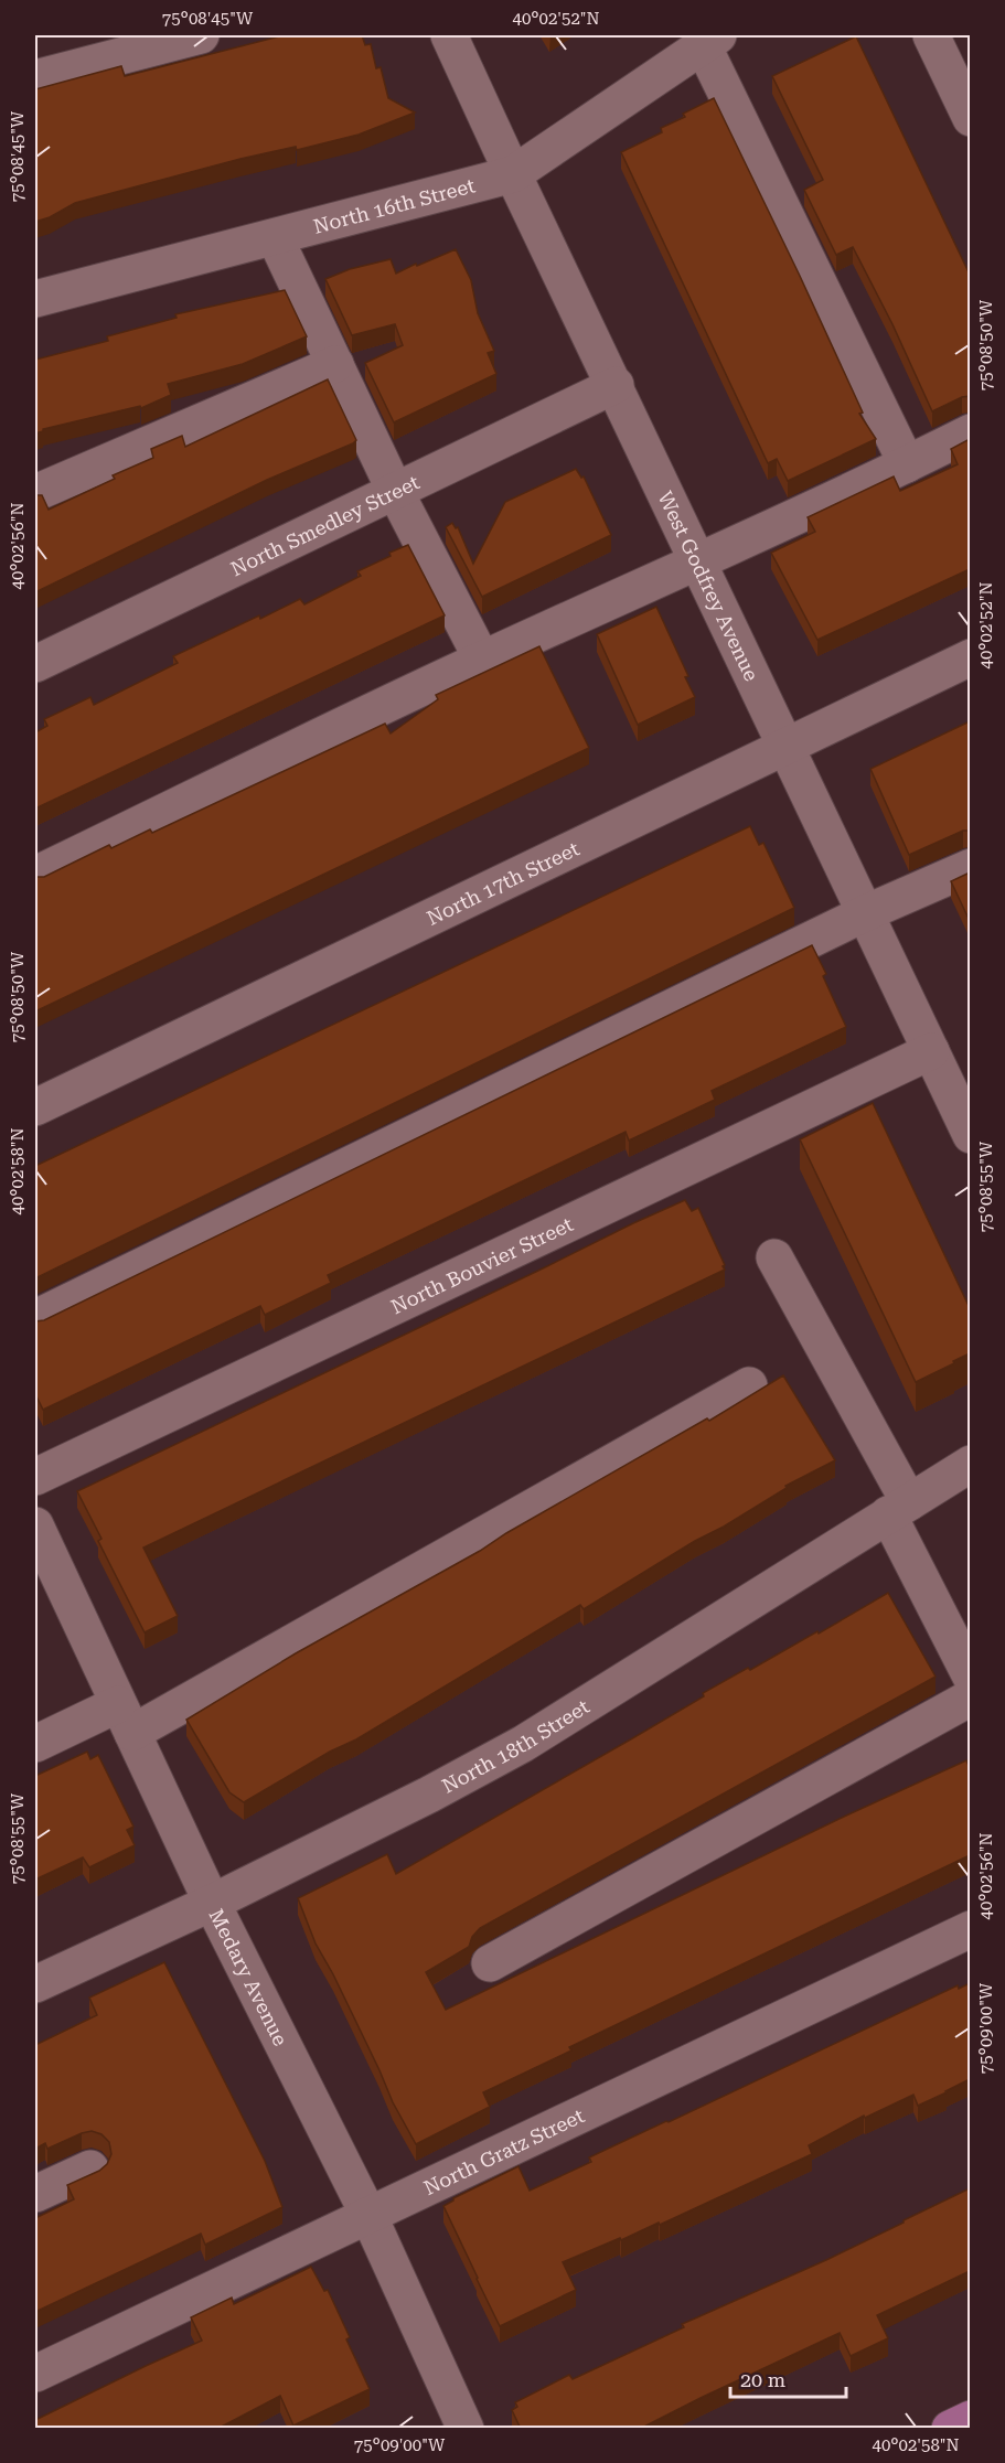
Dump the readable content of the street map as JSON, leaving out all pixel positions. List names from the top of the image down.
{
  "streets": {
    "street": [
      "North 16th Street",
      "North Smedley Street",
      "West Godfrey Avenue",
      "North 17th Street",
      "North Bouvier Street",
      "North 18th Street",
      "Medary Avenue",
      "North Gratz Street"
    ]
  },
  "crossings": [
    ["North 16th Street", "West Godfrey Avenue"],
    ["North Smedley Street", "West Godfrey Avenue"],
    ["West Godfrey Avenue", "North 17th Street"],
    ["West Godfrey Avenue", "North Bouvier Street"],
    ["North 18th Street", "Medary Avenue"],
    ["Medary Avenue", "North Gratz Street"]
  ],
  "scale_bar": "20 m",
  "coordinates": [
    "75°08'45\"W",
    "40°02'52\"N",
    "75°08'50\"W",
    "40°02'56\"N",
    "40°02'58\"N",
    "75°08'55\"W",
    "75°09'00\"W"
  ]
}
